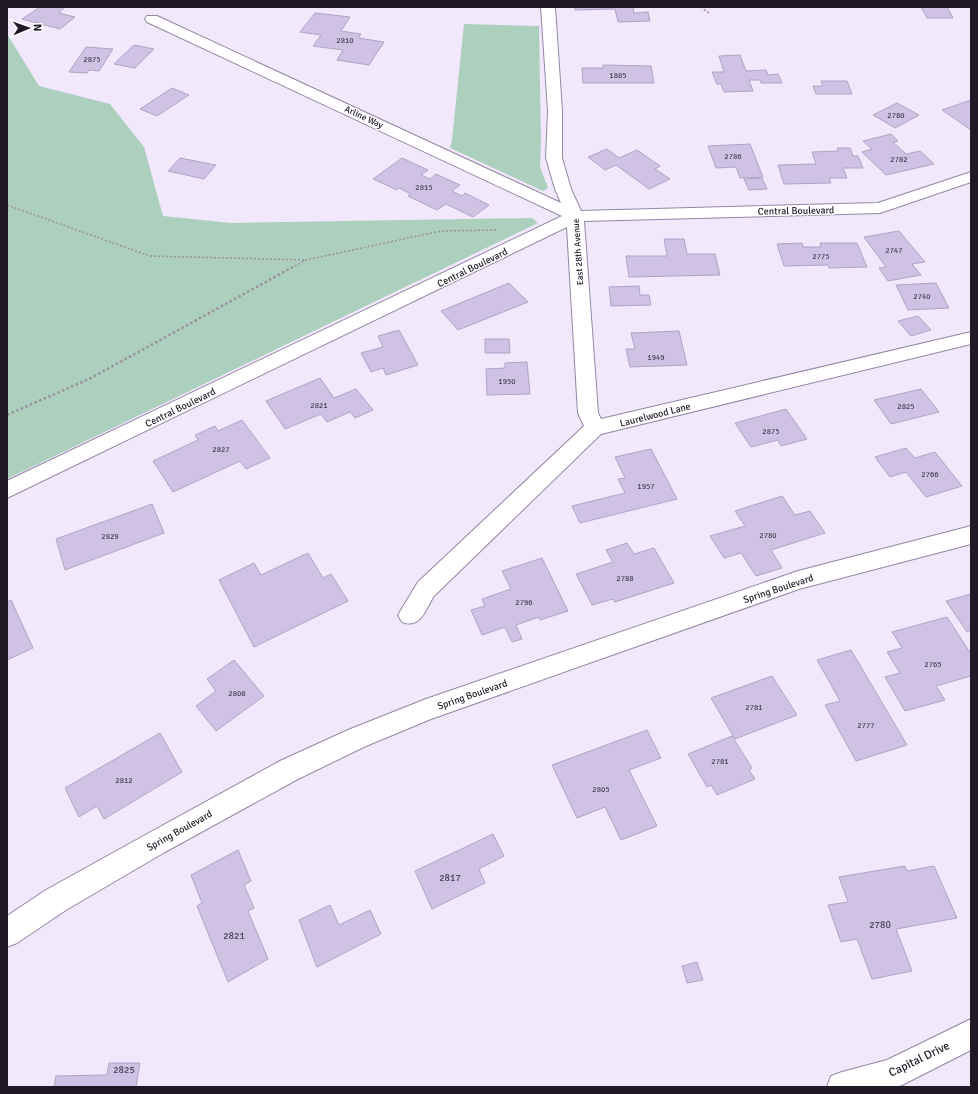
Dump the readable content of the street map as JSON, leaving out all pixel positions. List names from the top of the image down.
{
  "streets": {
    "street": [
      "Arline Way",
      "Central Boulevard",
      "East 28th Avenue",
      "Laurelwood Lane",
      "Spring Boulevard",
      "Capital Drive"
    ]
  },
  "crossings": [
    ["Arline Way", "Central Boulevard"],
    ["Arline Way", "East 28th Avenue"],
    ["Central Boulevard", "East 28th Avenue"],
    ["East 28th Avenue", "Laurelwood Lane"]
  ],
  "house_numbers": [
    "2810",
    "2875",
    "1885",
    "2780",
    "2786",
    "2782",
    "2815",
    "2747",
    "2775",
    "2740",
    "1949",
    "1950",
    "2821",
    "2825",
    "2875",
    "2827",
    "2766",
    "1957",
    "2780",
    "2829",
    "2788",
    "2796",
    "2765",
    "2808",
    "2781",
    "2777",
    "2781",
    "2812",
    "2805",
    "2817",
    "2780",
    "2821",
    "2825"
  ],
  "north": "right"
}
